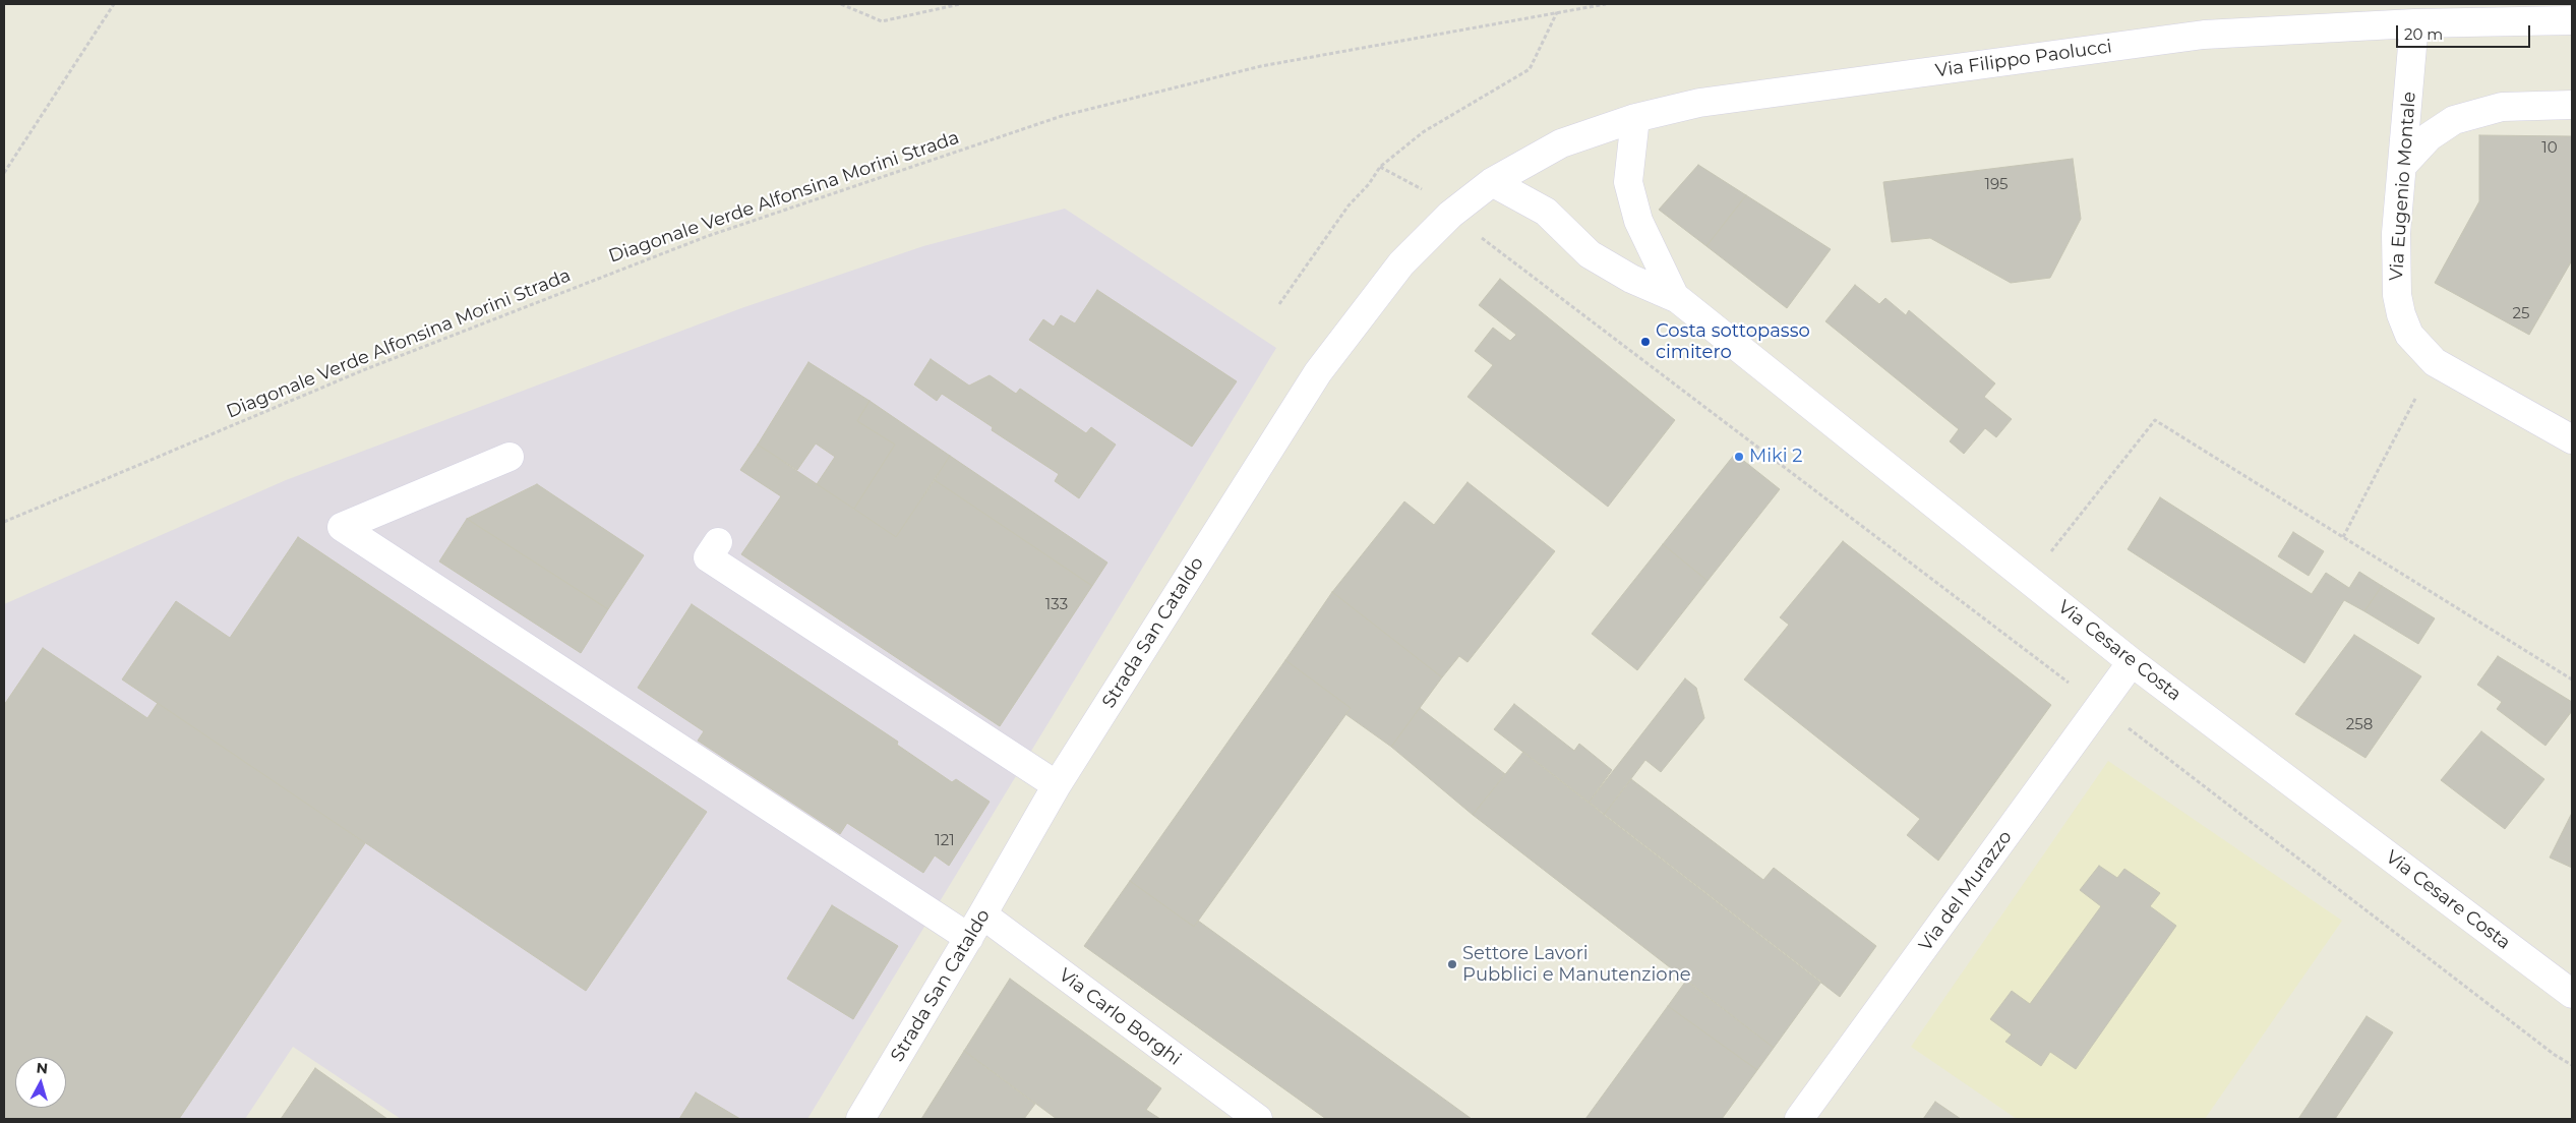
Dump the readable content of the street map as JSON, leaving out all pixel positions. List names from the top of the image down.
{
  "streets": {
    "street": [
      "Via Filippo Paolucci",
      "Via Eugenio Montale",
      "Strada San Cataldo",
      "Via Cesare Costa",
      "Via del Murazzo",
      "Via Carlo Borghi"
    ],
    "path": ["Diagonale Verde Alfonsina Morini Strada"]
  },
  "crossings": [
    ["Via Filippo Paolucci", "Via Eugenio Montale"],
    ["Via Filippo Paolucci", "Strada San Cataldo"],
    ["Via Filippo Paolucci", "Via Cesare Costa"],
    ["Strada San Cataldo", "Via Cesare Costa"],
    ["Strada San Cataldo", "Via Carlo Borghi"],
    ["Via Cesare Costa", "Via del Murazzo"]
  ],
  "places": ["Costa sottopasso cimitero", "Miki 2", "Settore Lavori Pubblici e Manutenzione"],
  "house_numbers": [
    "10",
    "195",
    "25",
    "133",
    "258",
    "121"
  ],
  "scale_bar": "20 m",
  "north": "top"
}
